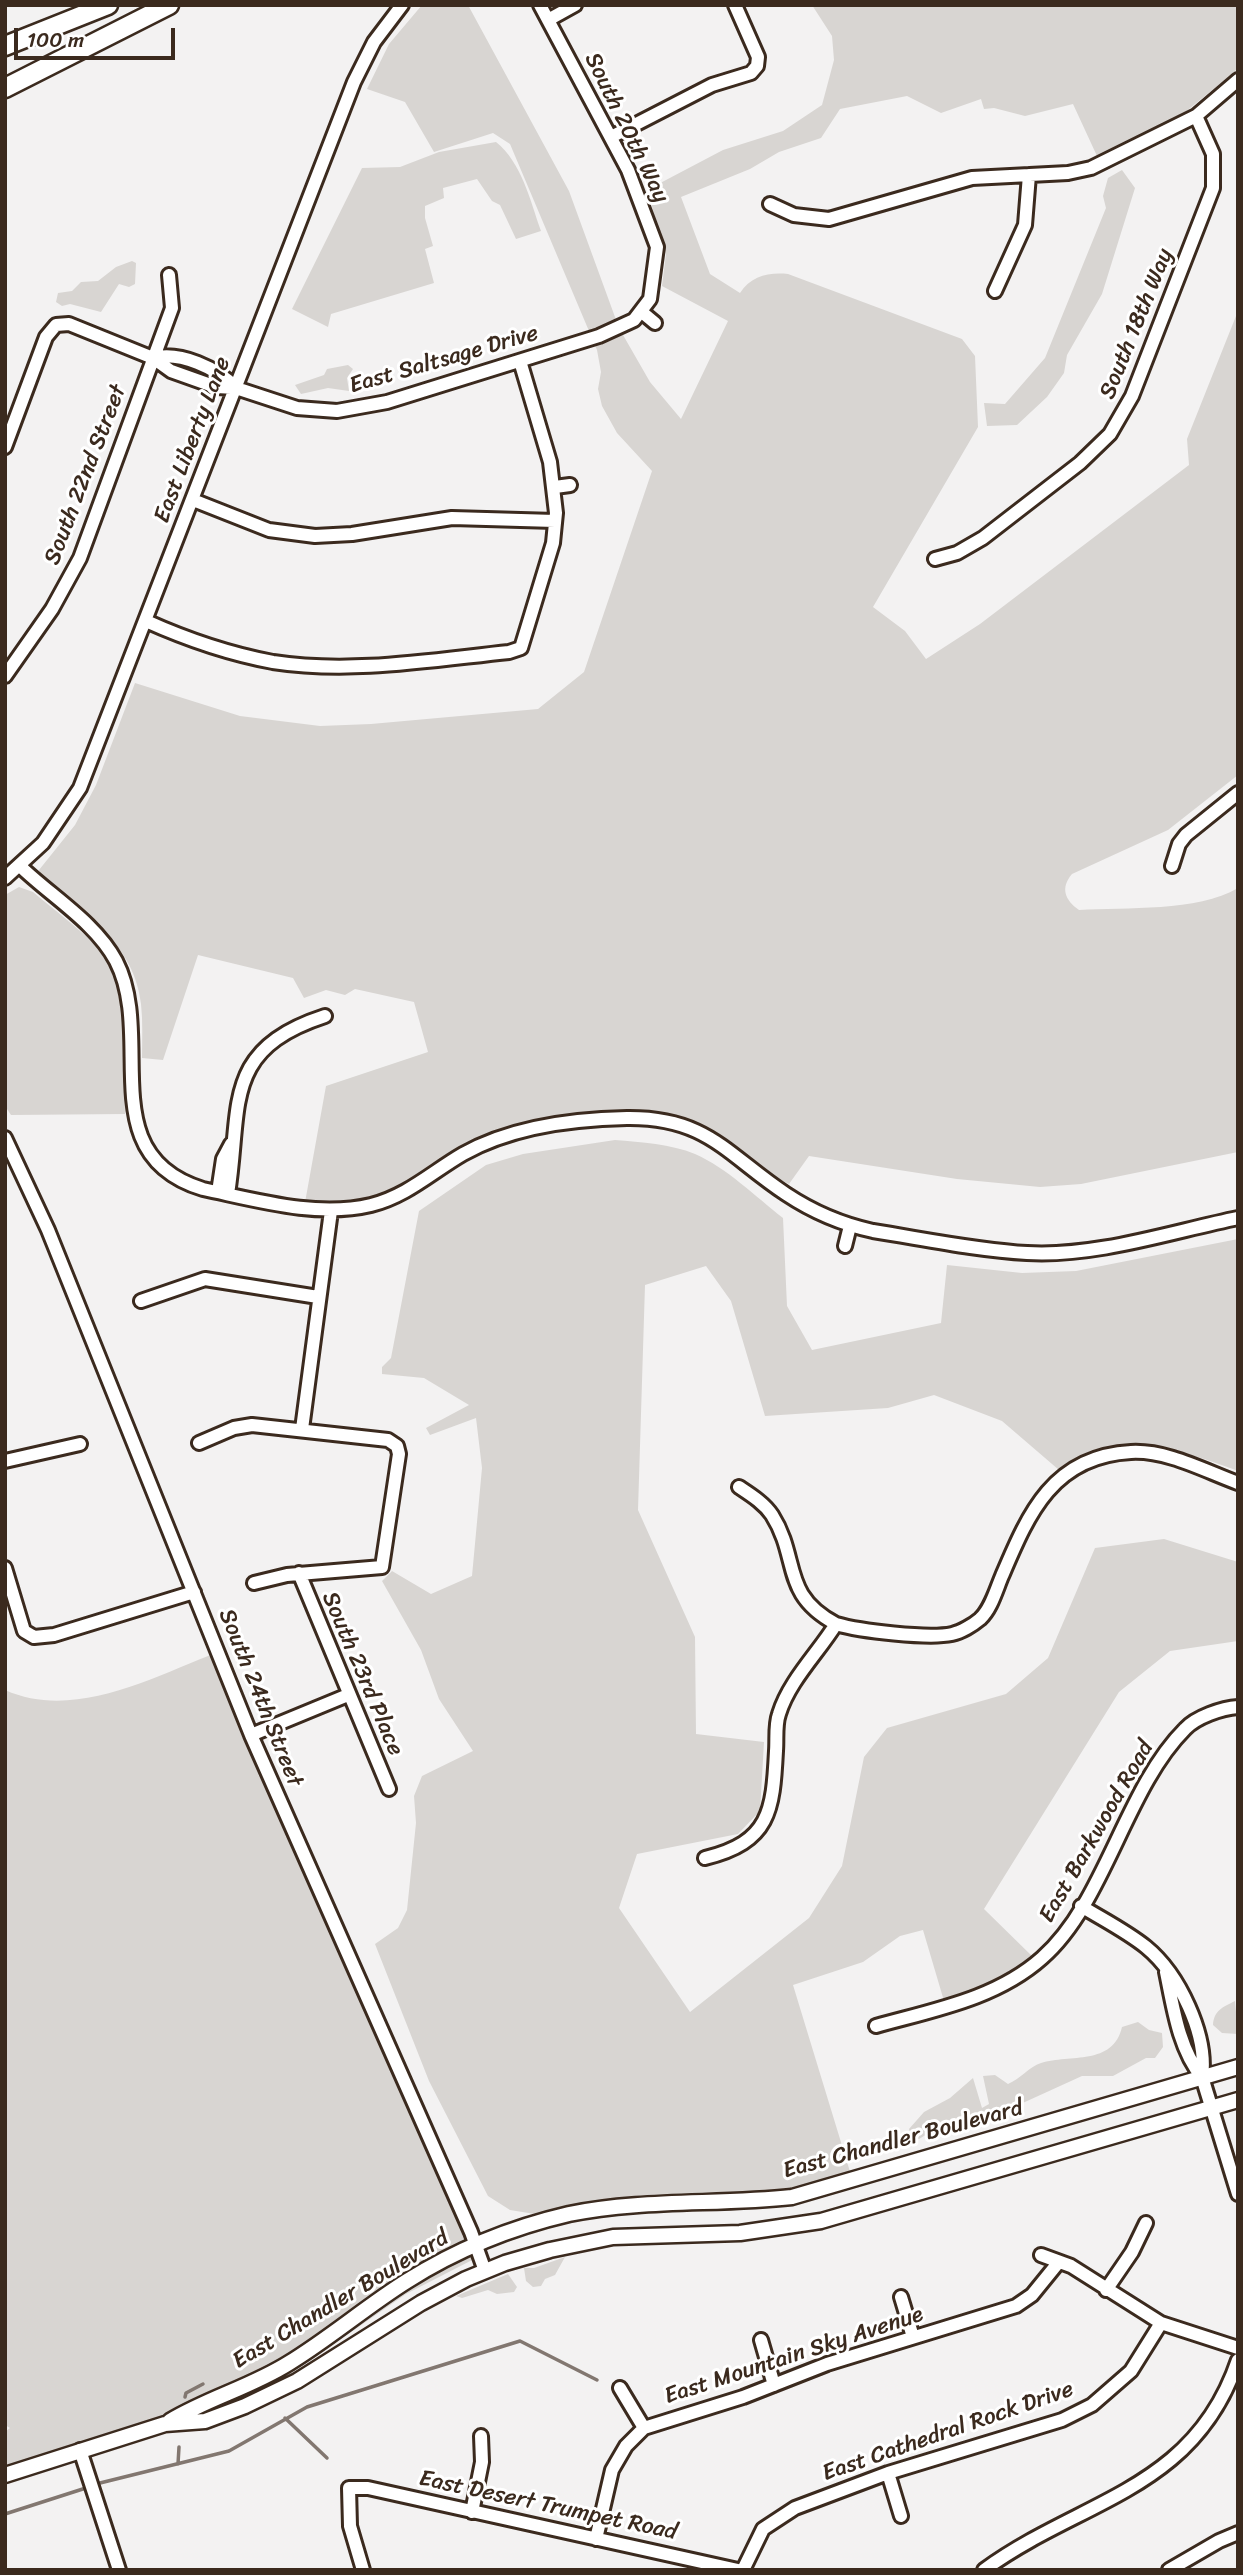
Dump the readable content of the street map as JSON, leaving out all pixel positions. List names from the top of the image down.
{
  "streets": {
    "main road": ["East Chandler Boulevard"],
    "street": [
      "South 20th Way",
      "South 18th Way",
      "East Saltsage Drive",
      "East Liberty Lane",
      "South 22nd Street",
      "South 23rd Place",
      "South 24th Street",
      "East Barkwood Road",
      "East Mountain Sky Avenue",
      "East Cathedral Rock Drive",
      "East Desert Trumpet Road"
    ]
  },
  "crossings": [
    ["South 20th Way", "East Saltsage Drive"],
    ["East Saltsage Drive", "East Liberty Lane"],
    ["East Saltsage Drive", "South 22nd Street"],
    ["South 24th Street", "East Chandler Boulevard"],
    ["East Mountain Sky Avenue", "East Desert Trumpet Road"],
    ["East Cathedral Rock Drive", "East Desert Trumpet Road"]
  ],
  "scale_bar": "100 m"
}
